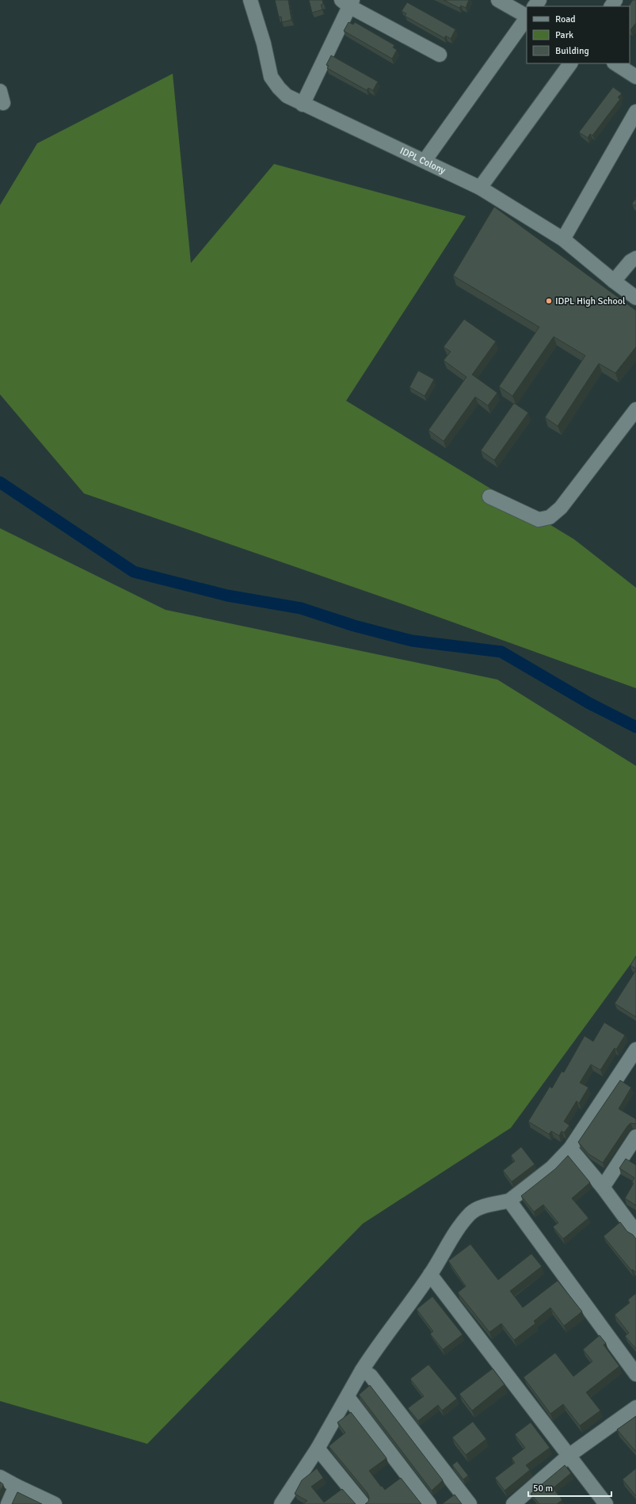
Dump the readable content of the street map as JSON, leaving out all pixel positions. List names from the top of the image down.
{
  "streets": {
    "street": ["IDPL Colony"]
  },
  "places": ["IDPL High School"],
  "legend": ["Road", "Park", "Building"],
  "scale_bar": "50 m"
}
